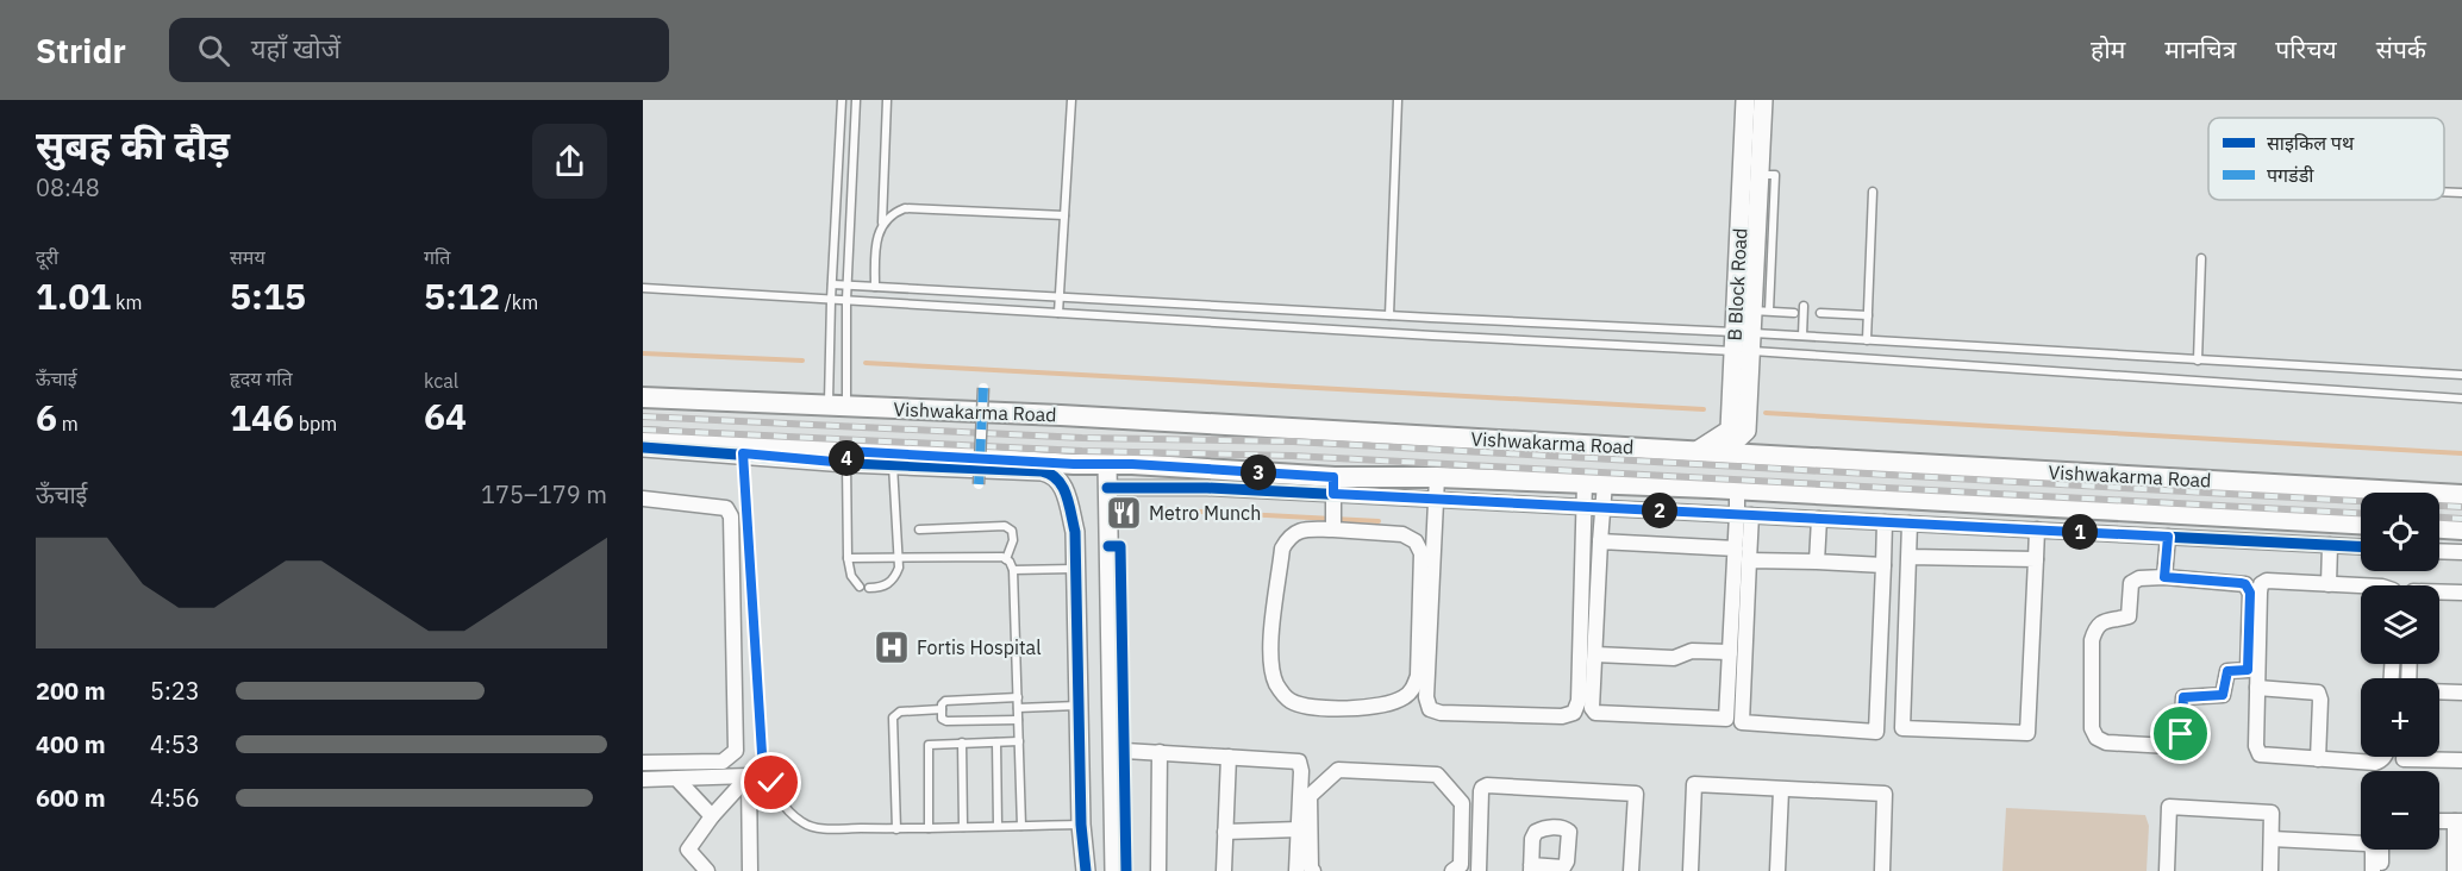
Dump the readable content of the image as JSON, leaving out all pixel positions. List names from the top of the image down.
{
  "streets": {
    "main road": ["Vishwakarma Road"],
    "street": ["B Block Road"]
  },
  "crossings": [
    ["B Block Road", "Vishwakarma Road"]
  ],
  "places": {
    "restaurant": ["Metro Munch"],
    "hospital": ["Fortis Hospital"]
  },
  "legend": ["साइकिल पथ", "पगडंडी"],
  "page": {
    "header": "Stridr",
    "search": "यहाँ खोजें",
    "nav": [
      "होम",
      "मानचित्र",
      "परिचय",
      "संपर्क"
    ],
    "heading": ["सुबह की दौड़", "08:48"],
    "stats": [
      ["दूरी", "1.01 km"],
      ["समय", "5:15"],
      ["गति", "5:12 /km"],
      ["ऊँचाई", "6 m"],
      ["हृदय गति", "146 bpm"],
      ["kcal", "64"]
    ],
    "pins": [
      "4",
      "3",
      "2",
      "1"
    ],
    "chart": ["ऊँचाई", "175–179 m"],
    "map_buttons": ["+", "−"],
    "list": [
      {
        "name": "200 m",
        "note": "5:23"
      },
      {
        "name": "400 m",
        "note": "4:53"
      },
      {
        "name": "600 m",
        "note": "4:56"
      }
    ]
  }
}
